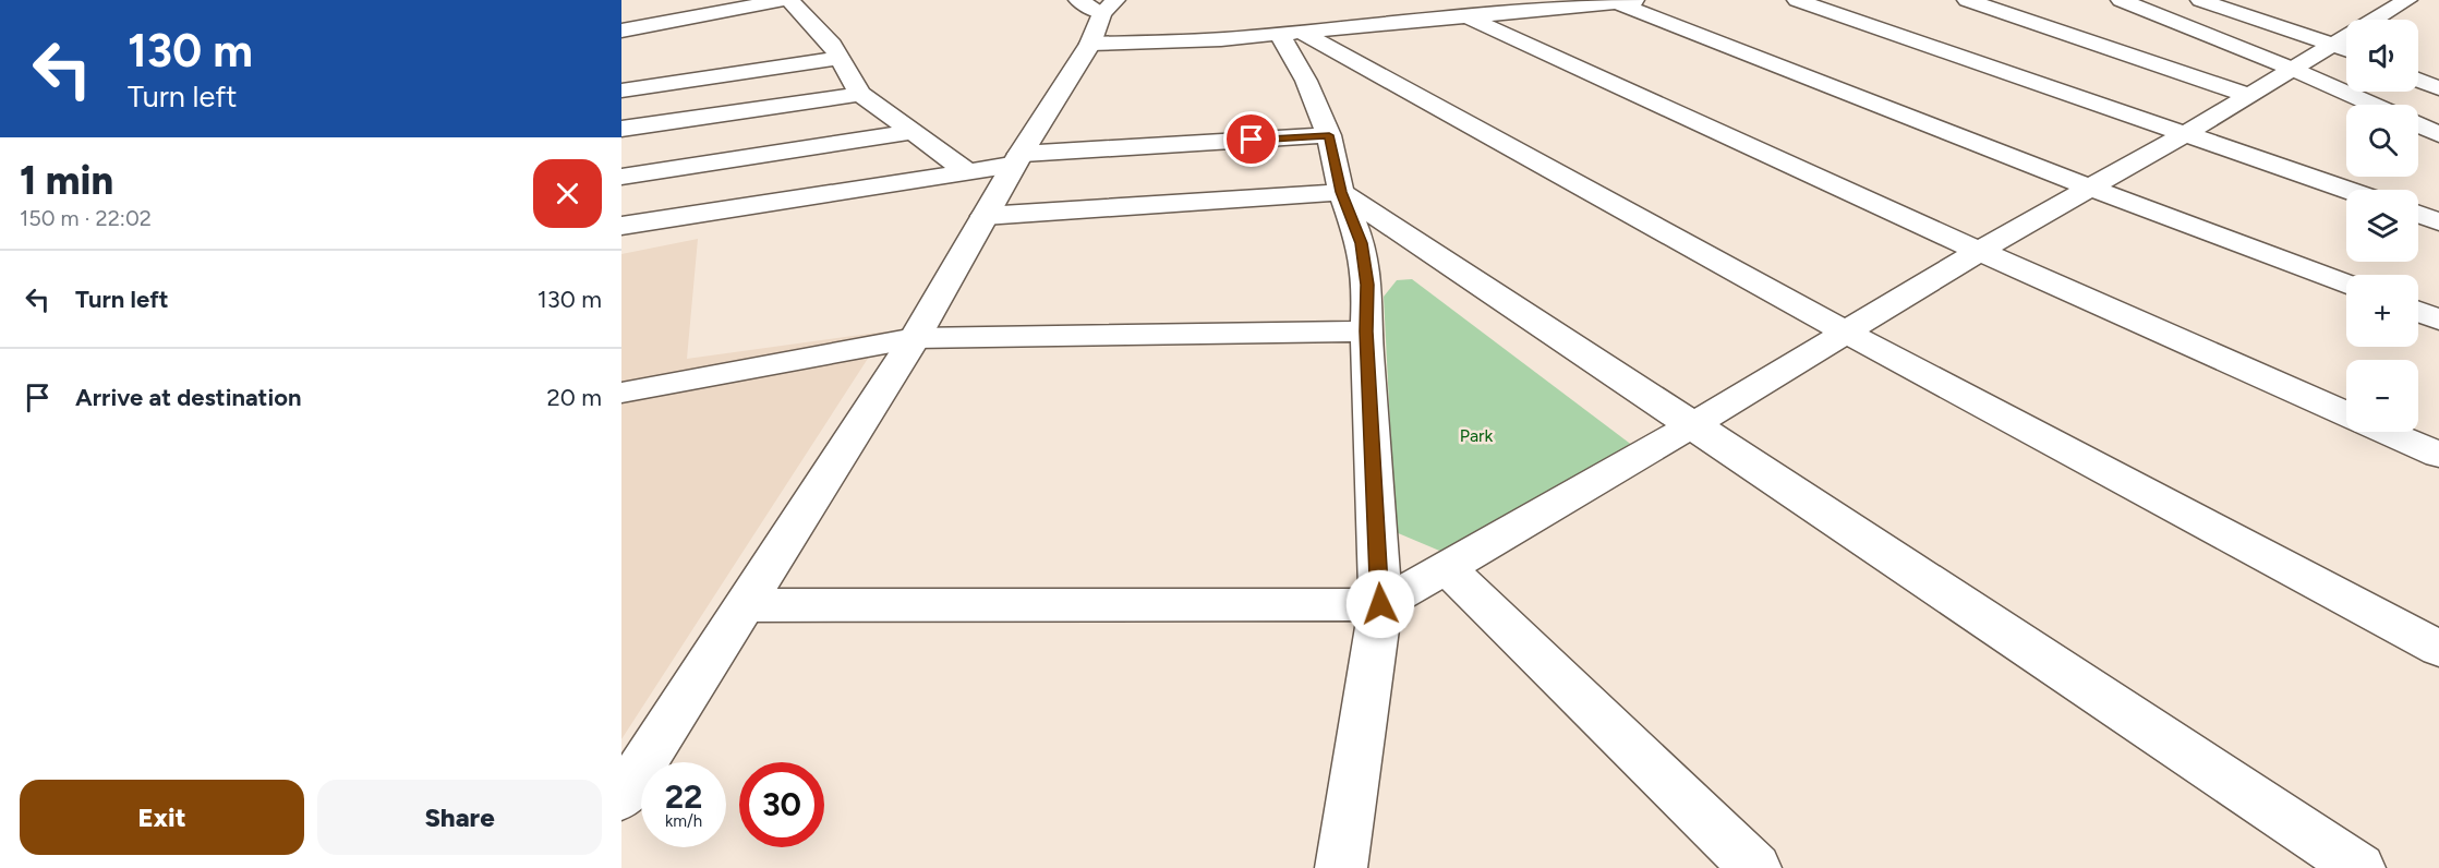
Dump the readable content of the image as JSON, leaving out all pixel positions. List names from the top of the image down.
{
  "parks": ["Park"],
  "page": {
    "turn": ["130 m", "Turn left"],
    "map_buttons": ["+", "−"],
    "heading": ["1 min", "150 m · 22:02"],
    "list": [
      {
        "name": "Turn left",
        "value": "130 m"
      },
      {
        "name": "Arrive at destination",
        "value": "20 m"
      }
    ],
    "speed": "22 km/h",
    "limit": "30",
    "buttons": ["Exit", "Share"]
  }
}
